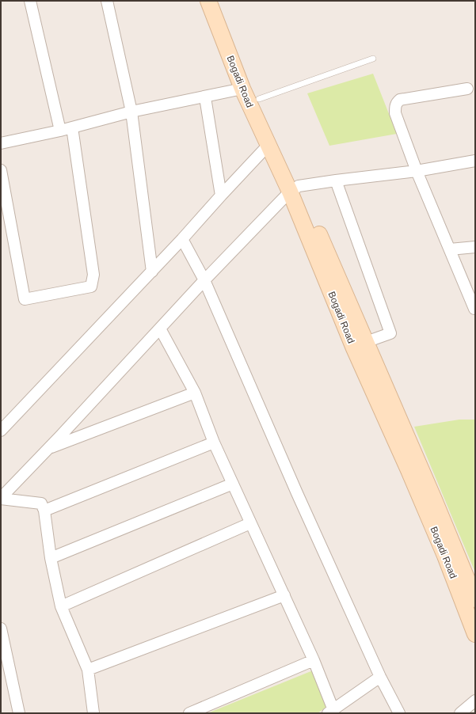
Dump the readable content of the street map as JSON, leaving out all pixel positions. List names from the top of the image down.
{
  "streets": {
    "main road": ["Bogadi Road"]
  }
}
